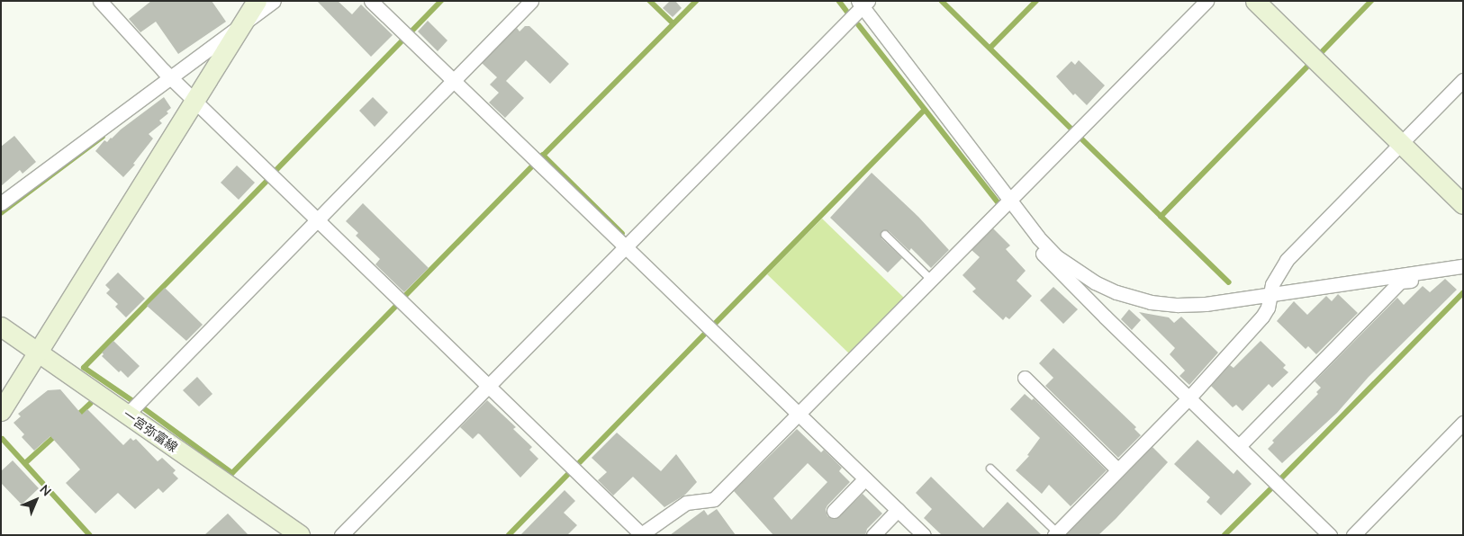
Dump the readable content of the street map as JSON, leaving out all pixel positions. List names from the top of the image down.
{
  "streets": {
    "street": ["一宮弥富線"]
  },
  "north": "top right"
}
